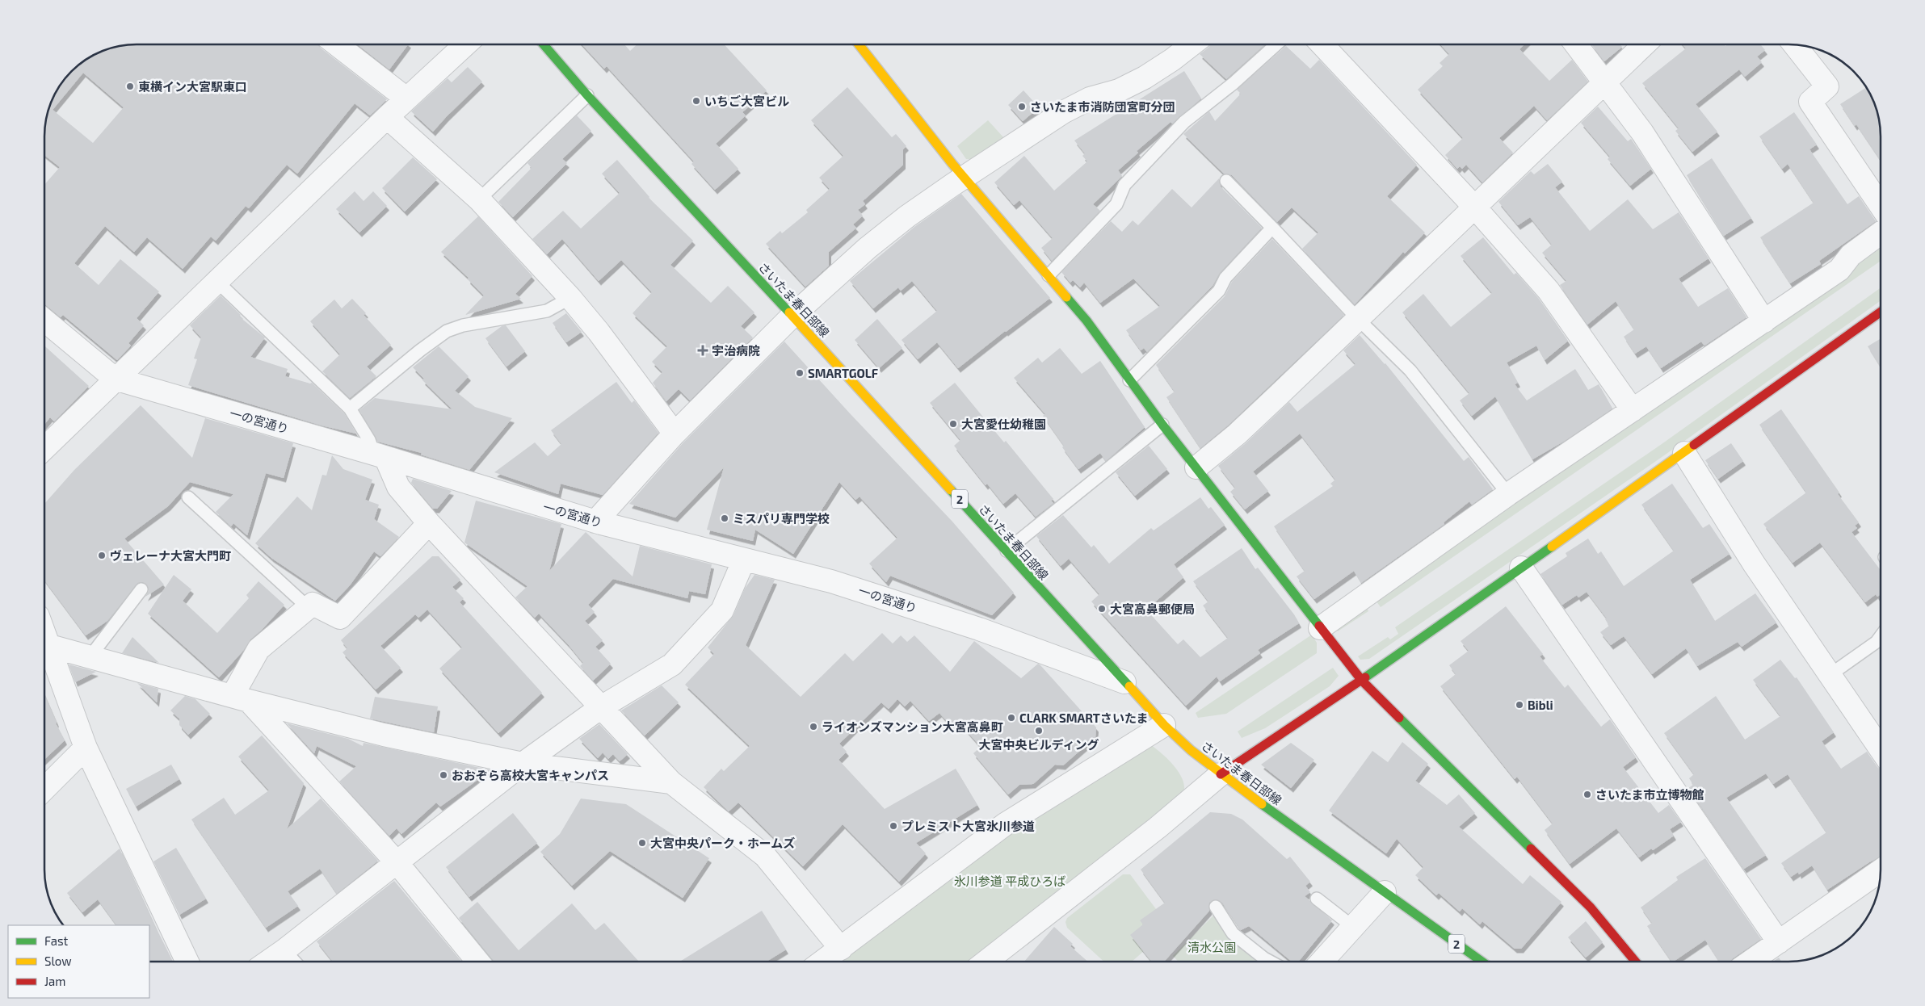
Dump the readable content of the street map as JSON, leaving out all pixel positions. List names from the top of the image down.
{
  "streets": {
    "street": ["さいたま春日部線", "一の宮通り", "2"]
  },
  "crossings": [
    ["さいたま春日部線", "一の宮通り"]
  ],
  "parks": ["氷川参道 平成ひろば", "清水公園"],
  "places": {
    "other": [
      "東横イン大宮駅東口",
      "いちご大宮ビル",
      "さいたま市消防団宮町分団",
      "SMARTGOLF",
      "大宮愛仕幼稚園",
      "ミスパリ専門学校",
      "ヴェレーナ大宮大門町",
      "大宮高鼻郵便局",
      "Bibli",
      "CLARK SMARTさいたま",
      "ライオンズマンション大宮高鼻町",
      "大宮中央ビルディング",
      "おおぞら高校大宮キャンパス",
      "さいたま市立博物館",
      "プレミスト大宮氷川参道",
      "大宮中央パーク・ホームズ"
    ],
    "health": ["宇治病院"]
  },
  "legend": ["Fast", "Slow", "Jam"]
}
